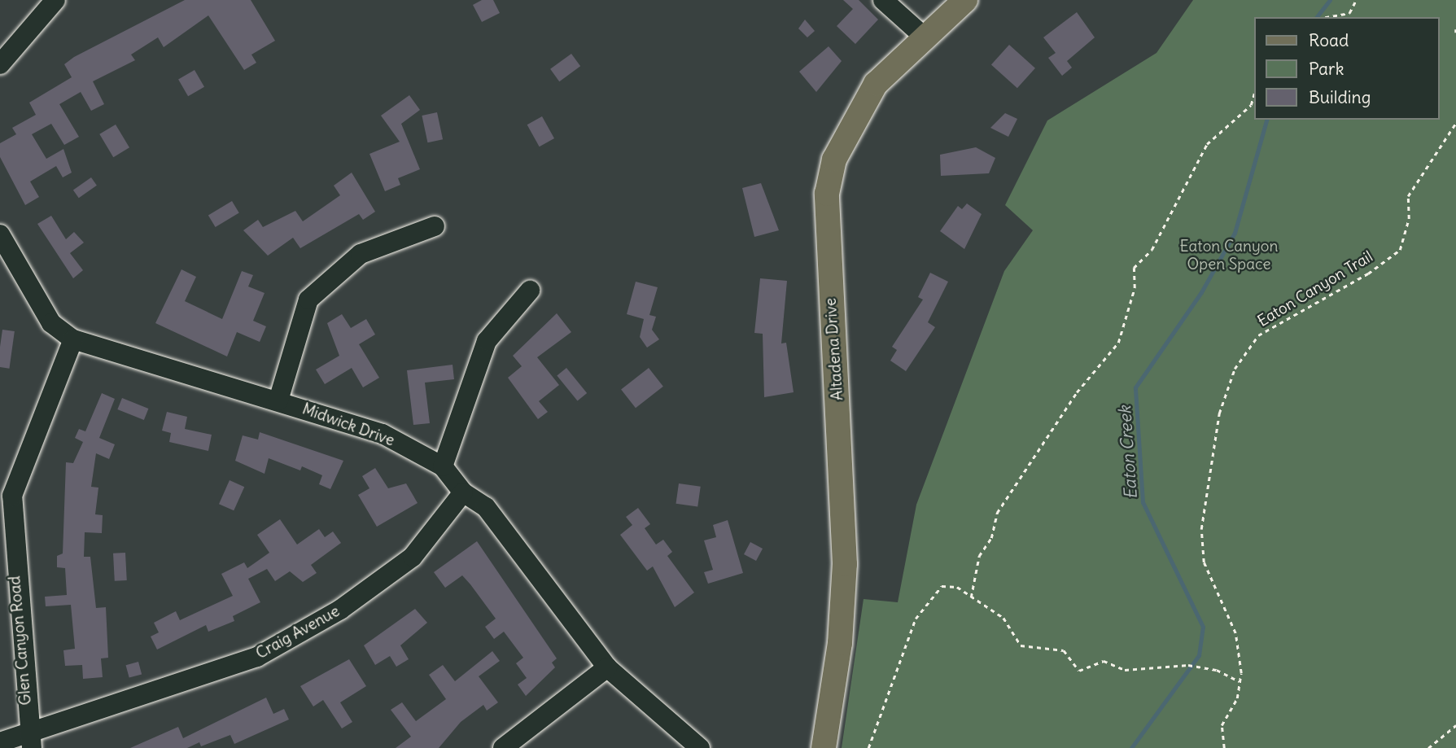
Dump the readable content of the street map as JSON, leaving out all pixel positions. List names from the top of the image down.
{
  "streets": {
    "main road": ["Altadena Drive"],
    "street": ["Midwick Drive", "Craig Avenue", "Glen Canyon Road"],
    "path": ["Eaton Canyon Trail"]
  },
  "crossings": [
    ["Midwick Drive", "Craig Avenue"],
    ["Midwick Drive", "Glen Canyon Road"],
    ["Craig Avenue", "Glen Canyon Road"]
  ],
  "water": ["Eaton Creek"],
  "parks": ["Eaton Canyon Open Space"],
  "legend": ["Road", "Park", "Building"]
}
